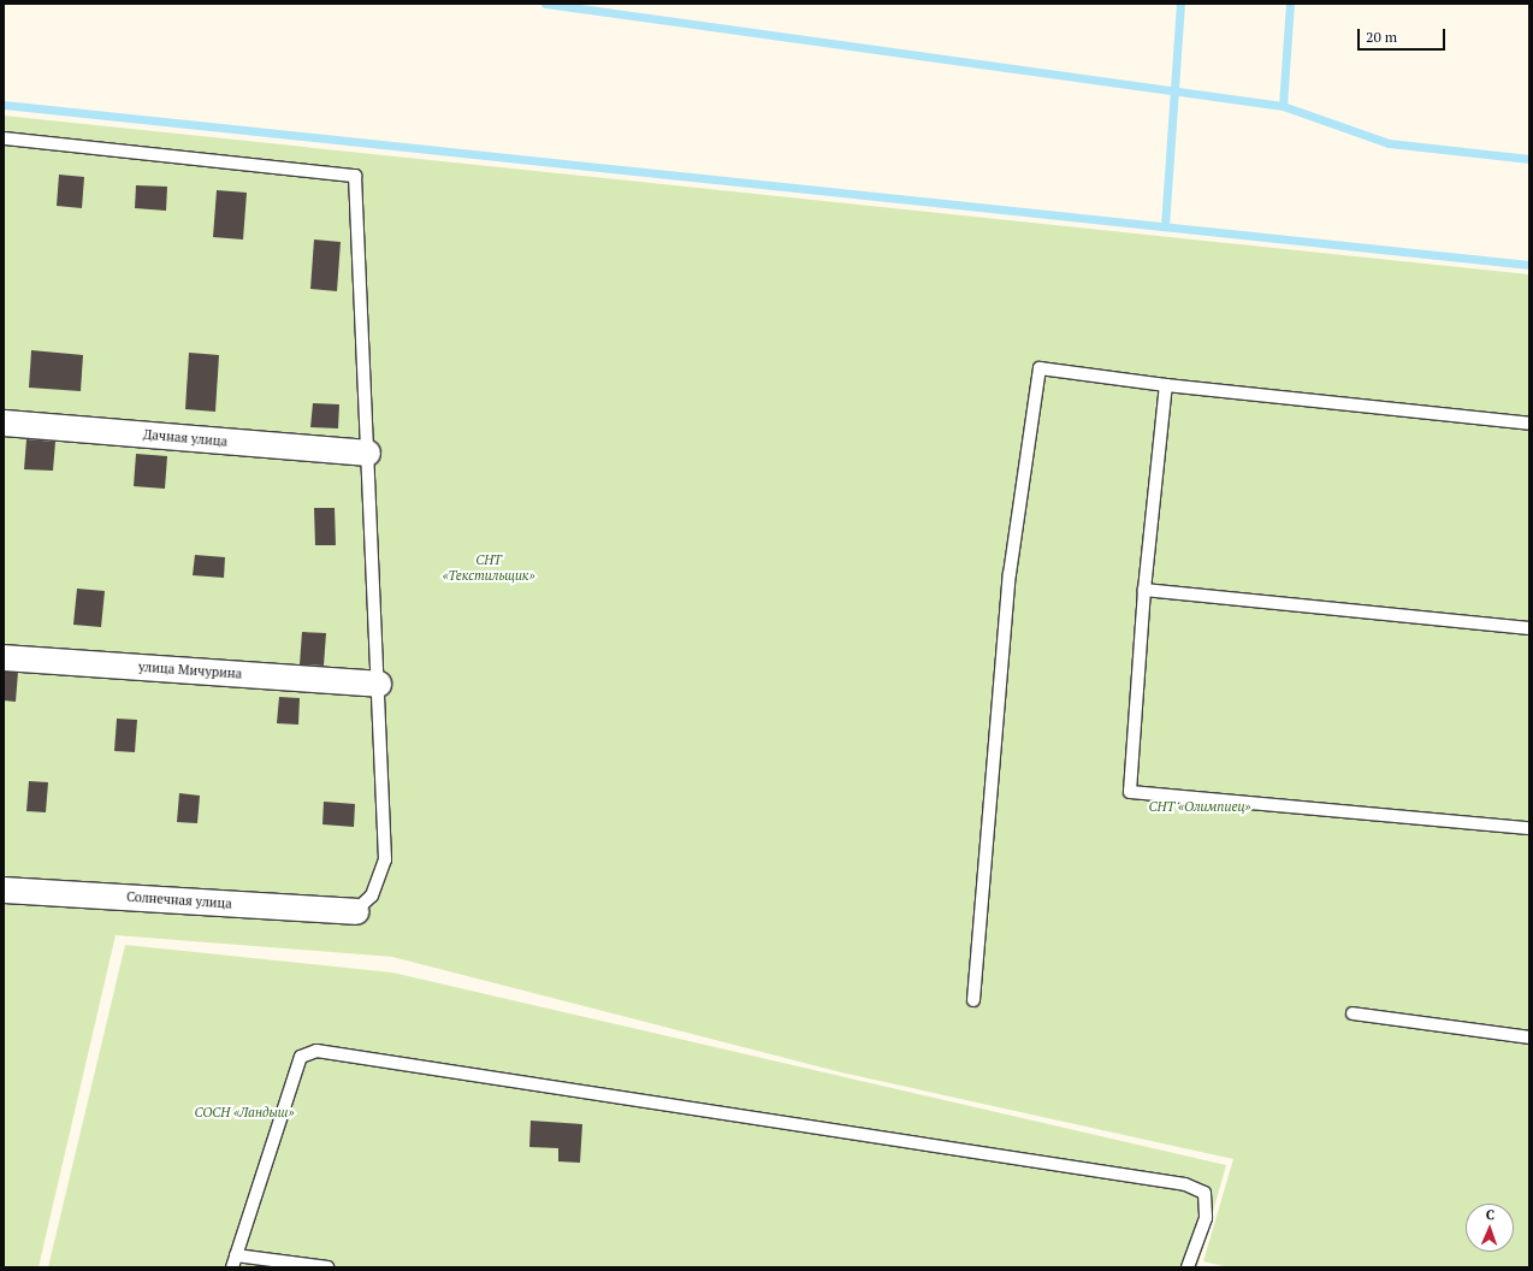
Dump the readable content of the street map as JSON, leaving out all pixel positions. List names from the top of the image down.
{
  "streets": {
    "street": ["Дачная улица", "улица Мичурина", "Солнечная улица"]
  },
  "parks": ["СНТ «Текстильщик»", "СНТ «Олимпиец»", "СОСН «Ландыш»"],
  "scale_bar": "20 m",
  "north": "top"
}
